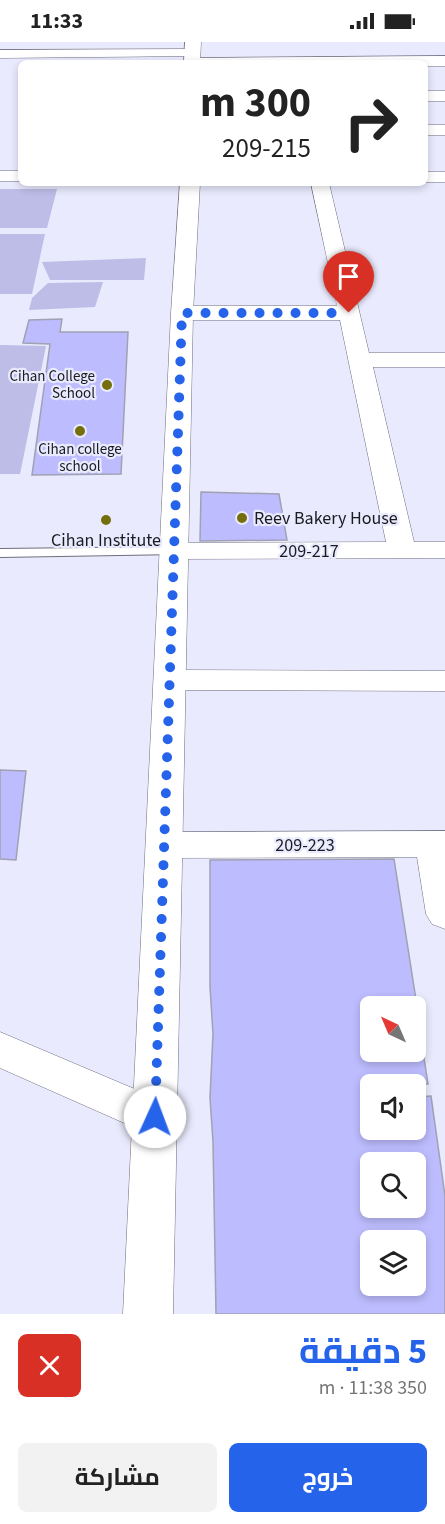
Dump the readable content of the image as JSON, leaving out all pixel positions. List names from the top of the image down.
{
  "streets": {
    "street": ["209-217", "209-223"]
  },
  "places": [
    "Cihan College School",
    "Cihan college school",
    "Reev Bakery House",
    "Cihan Institute"
  ],
  "north": "top left",
  "page": {
    "status": "11:33",
    "turn": ["300 m", "209-215"],
    "heading": ["5 دقيقة", "350 m · 11:38"],
    "buttons": ["خروج", "مشاركة"]
  }
}
